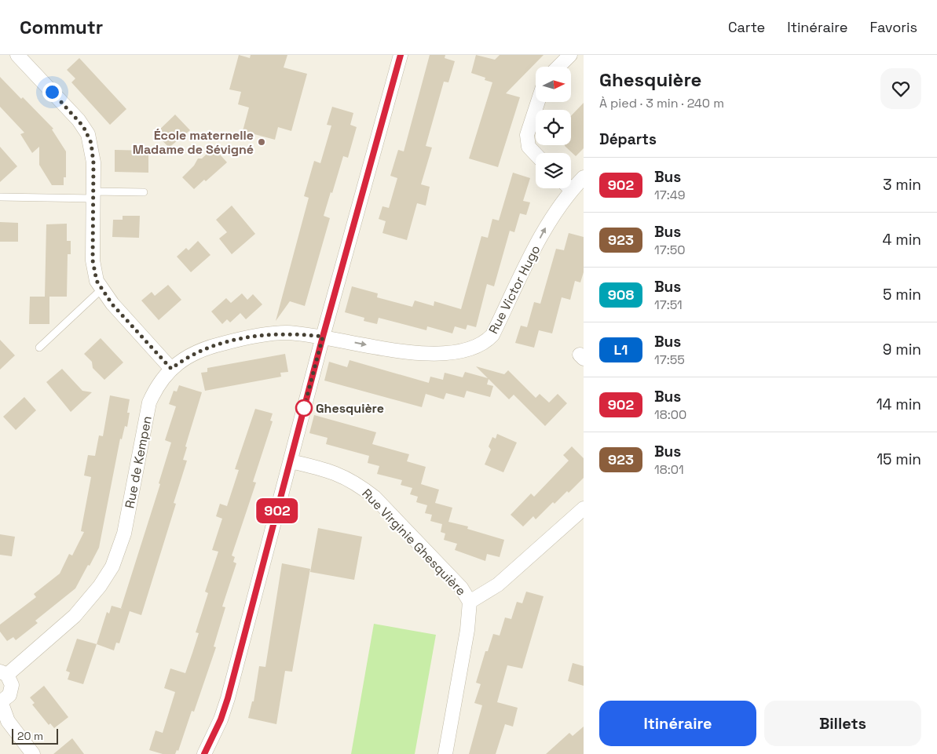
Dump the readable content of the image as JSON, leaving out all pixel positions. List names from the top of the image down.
{
  "streets": {
    "street": ["Rue Victor Hugo", "Rue de Kempen", "Rue Virginie Ghesquière"]
  },
  "crossings": [
    ["Rue Victor Hugo", "Rue de Kempen"]
  ],
  "one_way": ["Rue Victor Hugo"],
  "places": ["École maternelle Madame de Sévigné", "Ghesquière"],
  "lines": ["bus line 902"],
  "scale_bar": "20 m",
  "north": "right",
  "page": {
    "header": "Commutr",
    "nav": ["Carte", "Itinéraire", "Favoris"],
    "on_map": "902",
    "heading": [
      ["Ghesquière", "À pied · 3 min · 240 m"],
      "Départs"
    ],
    "list": [
      {
        "mark": "902",
        "name": "Bus",
        "note": "17:49",
        "value": "3 min"
      },
      {
        "mark": "923",
        "name": "Bus",
        "note": "17:50",
        "value": "4 min"
      },
      {
        "mark": "908",
        "name": "Bus",
        "note": "17:51",
        "value": "5 min"
      },
      {
        "mark": "L1",
        "name": "Bus",
        "note": "17:55",
        "value": "9 min"
      },
      {
        "mark": "902",
        "name": "Bus",
        "note": "18:00",
        "value": "14 min"
      },
      {
        "mark": "923",
        "name": "Bus",
        "note": "18:01",
        "value": "15 min"
      }
    ],
    "buttons": ["Itinéraire", "Billets"],
    "scale": "20 m"
  }
}
